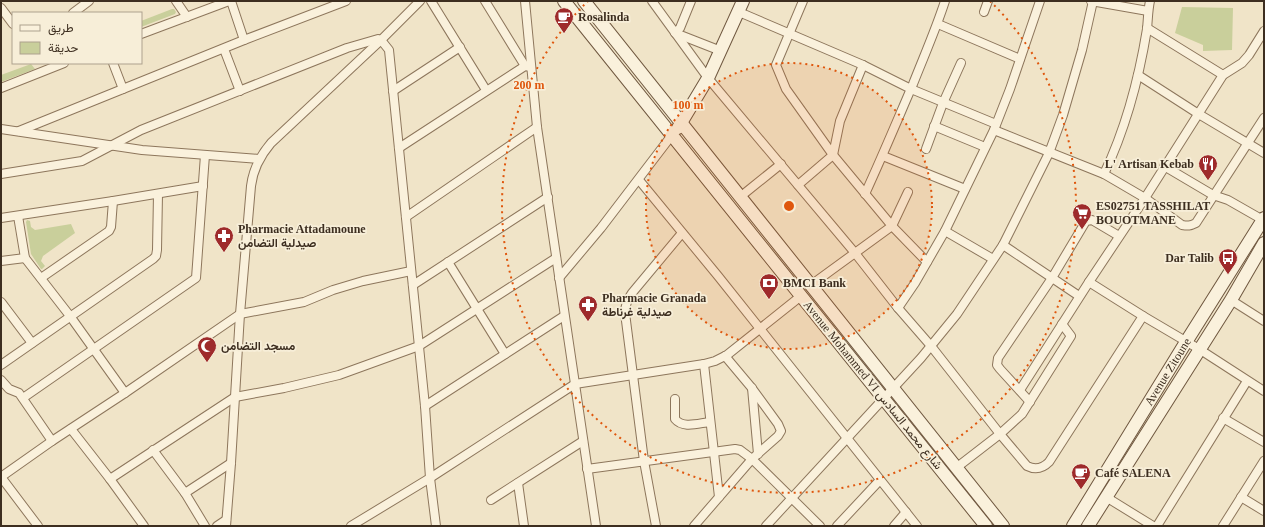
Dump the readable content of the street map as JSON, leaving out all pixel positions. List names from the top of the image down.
{
  "streets": {
    "main road": ["Avenue Zitoune", "Avenue Mohammed VI شارع محمد السادس"]
  },
  "places": {
    "cafe": ["Rosalinda", "Café SALENA"],
    "restaurant": ["L' Artisan Kebab"],
    "supermarket": ["ES02751 TASSHILAT BOUOTMANE"],
    "pharmacy": ["Pharmacie Attadamoune صيدلية التضامن", "Pharmacie Granada صيدلية غرناطة"],
    "bus stop": ["Dar Talib"],
    "bank": ["BMCI Bank"],
    "mosque": ["مسجد التضامن"]
  },
  "legend": ["طريق", "حديقة"],
  "rings": ["200 m", "100 m"]
}
